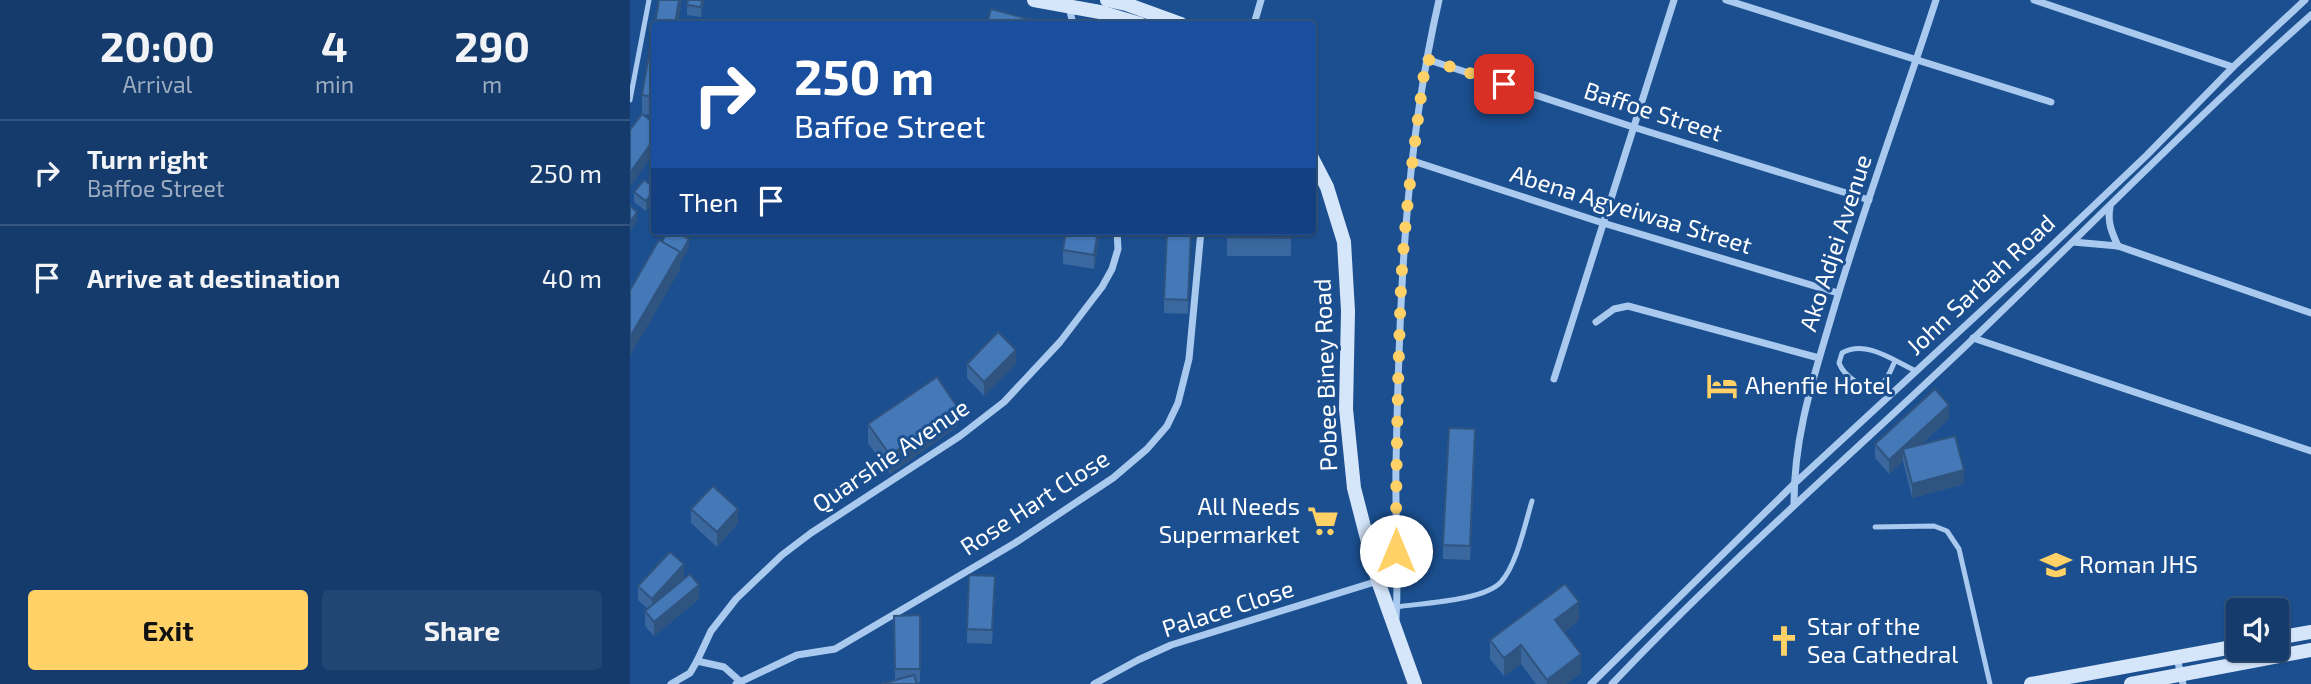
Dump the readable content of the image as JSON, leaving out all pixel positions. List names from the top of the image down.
{
  "streets": {
    "street": [
      "Baffoe Street",
      "Abena Agyeiwaa Street",
      "Ako Adjei Avenue",
      "John Sarbah Road",
      "Pobee Biney Road",
      "Quarshie Avenue",
      "Rose Hart Close",
      "Palace Close"
    ]
  },
  "crossings": [
    ["Baffoe Street", "Ako Adjei Avenue"],
    ["Abena Agyeiwaa Street", "Ako Adjei Avenue"],
    ["Ako Adjei Avenue", "John Sarbah Road"],
    ["Pobee Biney Road", "Palace Close"]
  ],
  "places": {
    "hotel": ["Ahenfie Hotel"],
    "supermarket": ["All Needs Supermarket"],
    "school or university": ["Roman JHS"],
    "church": ["Star of the Sea Cathedral"]
  },
  "page": {
    "eta": [
      "20:00",
      "Arrival",
      "4",
      "min",
      "290",
      "m"
    ],
    "turn": ["250 m", "Baffoe Street"],
    "list": [
      {
        "name": "Turn right",
        "note": "Baffoe Street",
        "value": "250 m"
      },
      {
        "name": "Arrive at destination",
        "value": "40 m"
      }
    ],
    "then": "Then",
    "buttons": ["Exit", "Share"]
  }
}
